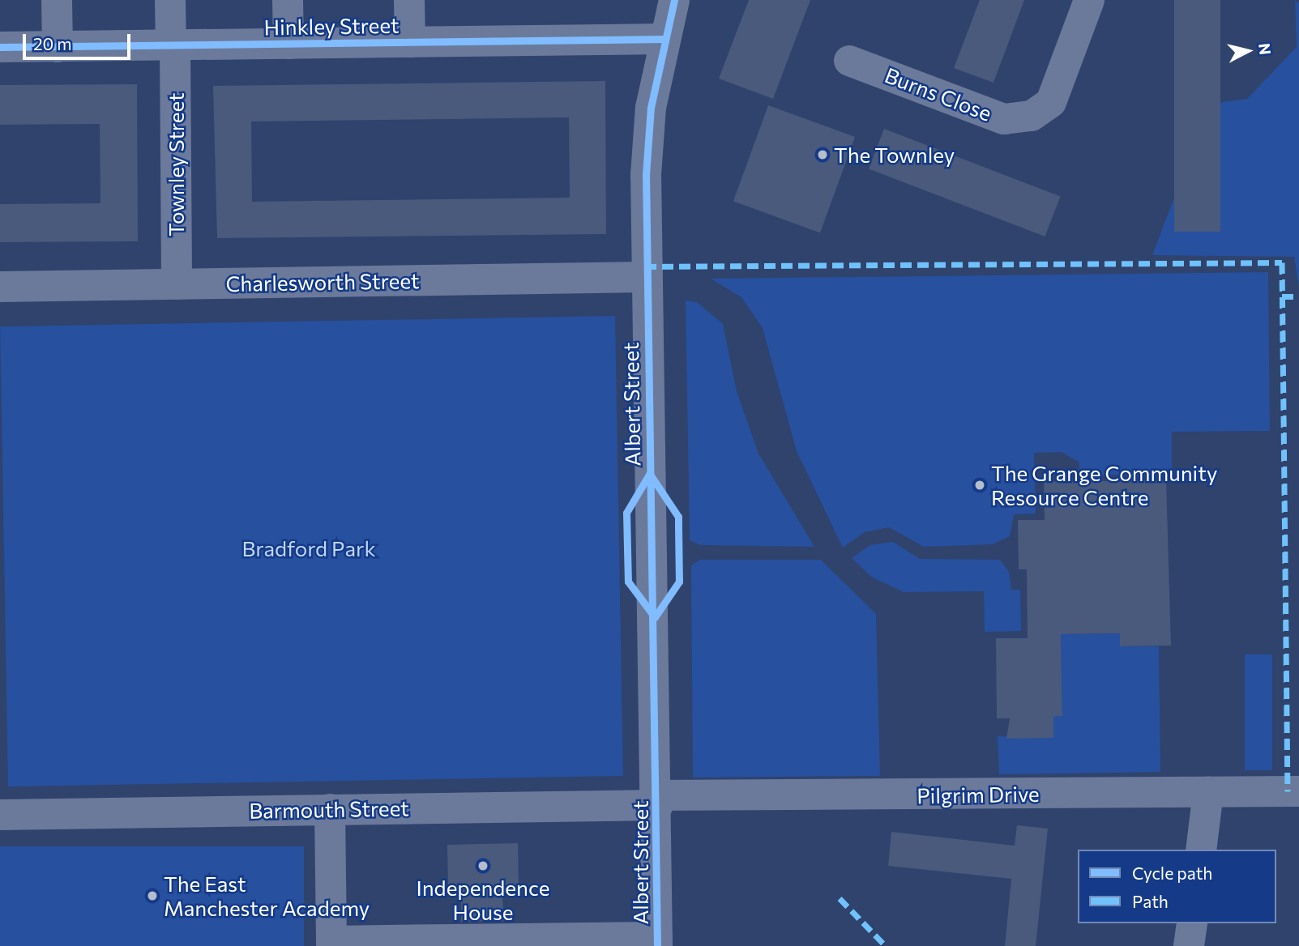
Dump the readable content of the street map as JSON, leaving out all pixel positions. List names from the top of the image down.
{
  "streets": {
    "street": [
      "Hinkley Street",
      "Burns Close",
      "Townley Street",
      "Charlesworth Street",
      "Albert Street",
      "Pilgrim Drive",
      "Barmouth Street"
    ]
  },
  "crossings": [
    ["Hinkley Street", "Townley Street"],
    ["Hinkley Street", "Albert Street"],
    ["Townley Street", "Charlesworth Street"],
    ["Charlesworth Street", "Albert Street"],
    ["Albert Street", "Pilgrim Drive"],
    ["Albert Street", "Barmouth Street"],
    ["Pilgrim Drive", "Barmouth Street"]
  ],
  "parks": ["Bradford Park"],
  "places": [
    "The Townley",
    "The Grange Community Resource Centre",
    "Independence House",
    "The East Manchester Academy"
  ],
  "legend": ["Cycle path", "Path"],
  "scale_bar": "20 m",
  "north": "right"
}
